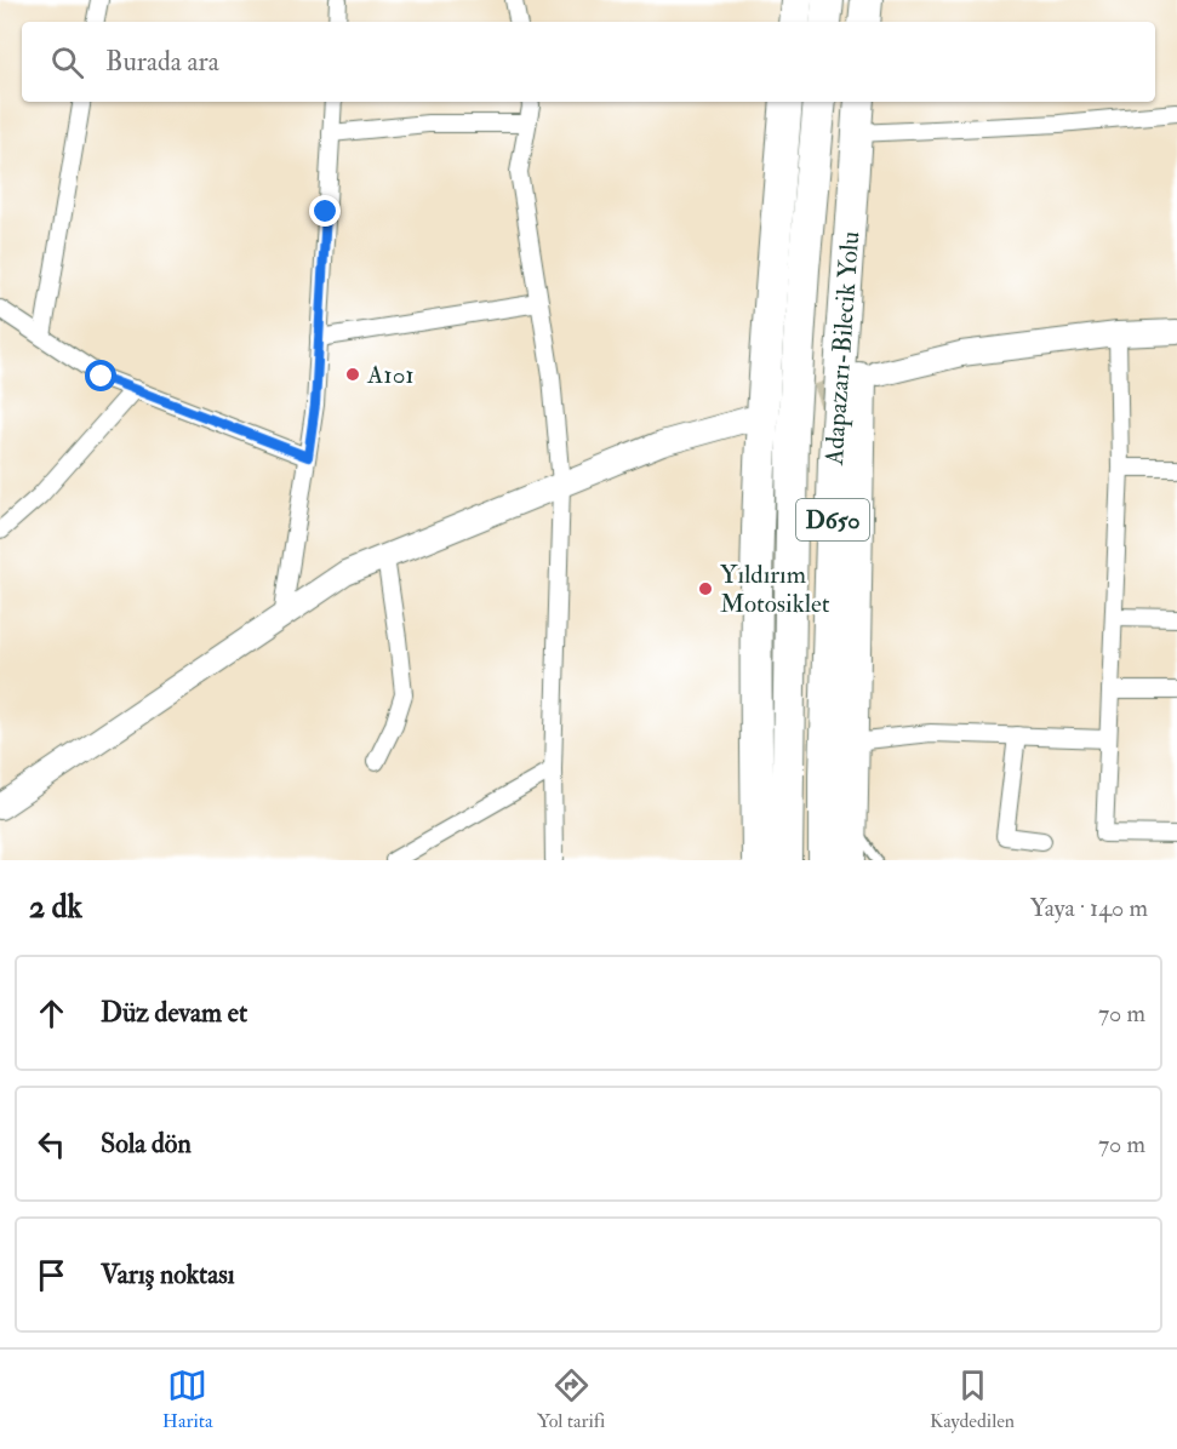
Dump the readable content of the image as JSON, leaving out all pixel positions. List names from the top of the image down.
{
  "streets": {
    "highway": ["Adapazarı-Bilecik Yolu", "D650"]
  },
  "places": ["A101", "Yıldırım Motosiklet"],
  "page": {
    "search": "Burada ara",
    "heading": ["2 dk", "Yaya · 140 m"],
    "list": [
      ["Düz devam et", "70 m"],
      ["Sola dön", "70 m"],
      "Varış noktası"
    ],
    "nav": ["Harita", "Yol tarifi", "Kaydedilen"]
  }
}
